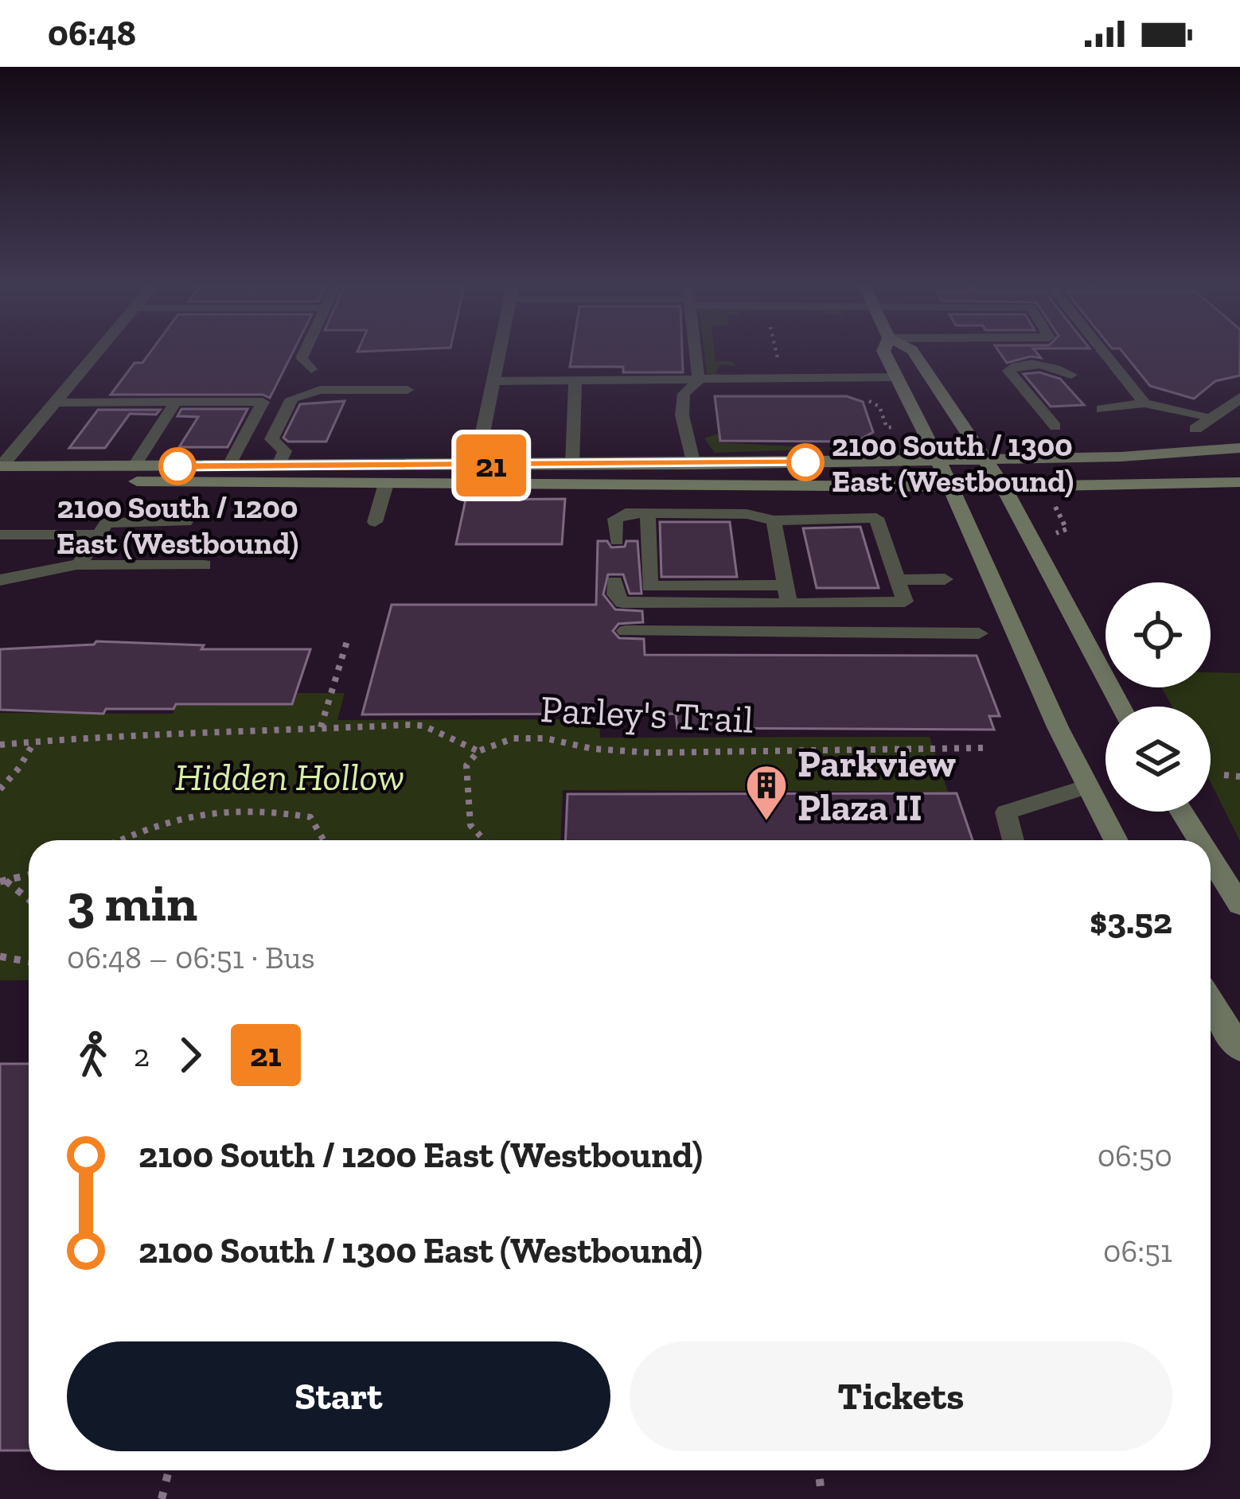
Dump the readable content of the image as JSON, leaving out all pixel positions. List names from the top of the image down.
{
  "streets": {
    "path": ["Parley's Trail"]
  },
  "parks": ["Hidden Hollow"],
  "places": {
    "other": ["2100 South / 1300 East (Westbound)", "2100 South / 1200 East (Westbound)"],
    "building": ["Parkview Plaza II"]
  },
  "lines": ["bus line 21"],
  "page": {
    "status": "06:48",
    "on_map": "21",
    "heading": ["3 min", "06:48 – 06:51 · Bus", "$3.52"],
    "legs": ["2", "21"],
    "list": [
      {
        "name": "2100 South / 1200 East (Westbound)",
        "value": "06:50"
      },
      {
        "name": "2100 South / 1300 East (Westbound)",
        "value": "06:51"
      }
    ],
    "buttons": ["Start", "Tickets"]
  }
}
